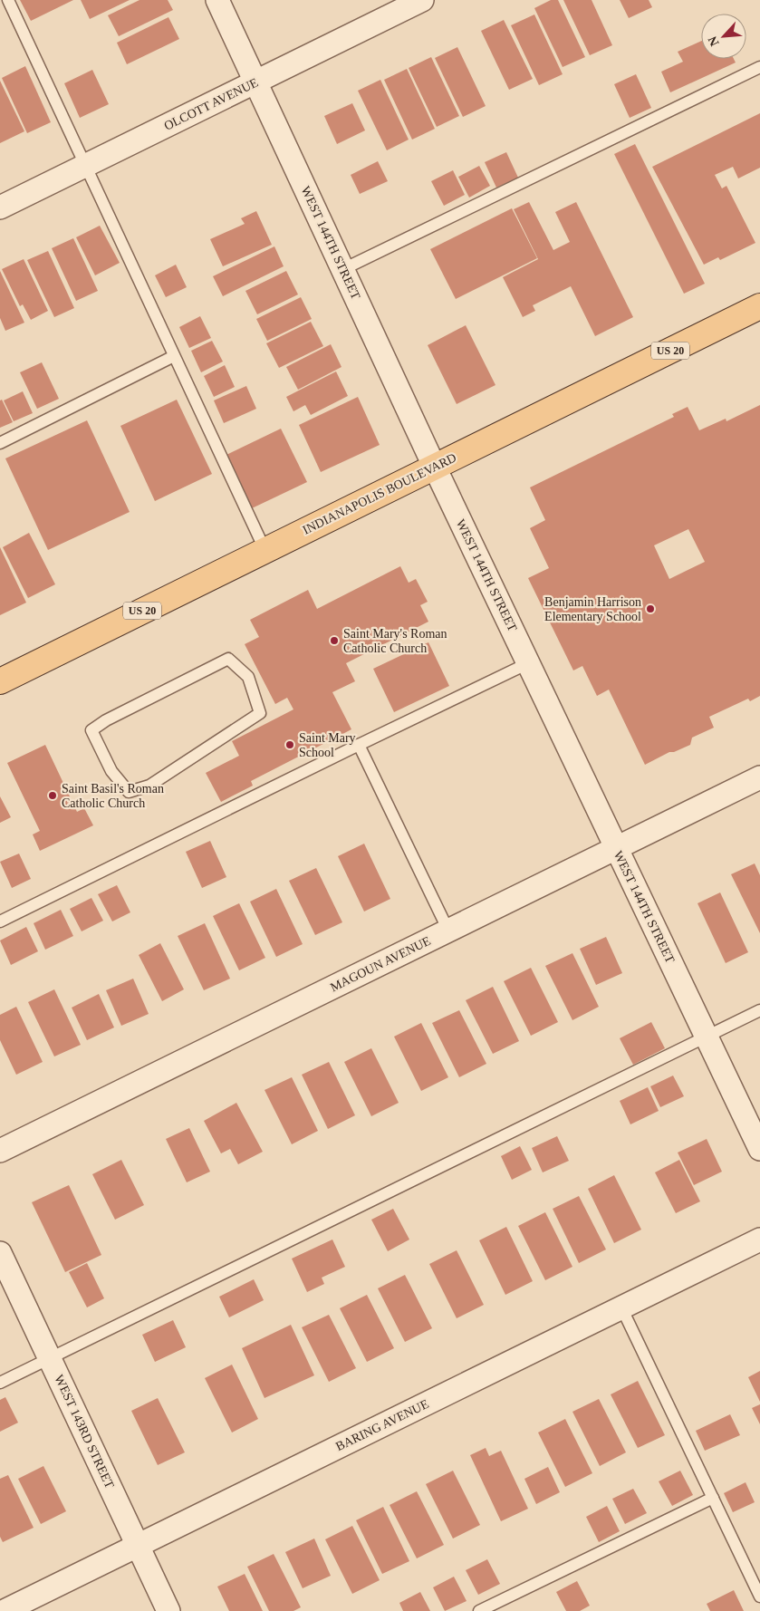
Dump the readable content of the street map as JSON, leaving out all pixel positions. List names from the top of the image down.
{
  "streets": {
    "main road": ["US 20", "INDIANAPOLIS BOULEVARD"],
    "street": [
      "OLCOTT AVENUE",
      "WEST 144TH STREET",
      "MAGOUN AVENUE",
      "BARING AVENUE",
      "WEST 143RD STREET"
    ]
  },
  "crossings": [
    ["OLCOTT AVENUE", "WEST 144TH STREET"],
    ["WEST 144TH STREET", "INDIANAPOLIS BOULEVARD"],
    ["WEST 144TH STREET", "MAGOUN AVENUE"],
    ["BARING AVENUE", "WEST 143RD STREET"]
  ],
  "places": [
    "Benjamin Harrison Elementary School",
    "Saint Mary's Roman Catholic Church",
    "Saint Mary School",
    "Saint Basil's Roman Catholic Church"
  ],
  "north": "bottom left"
}
